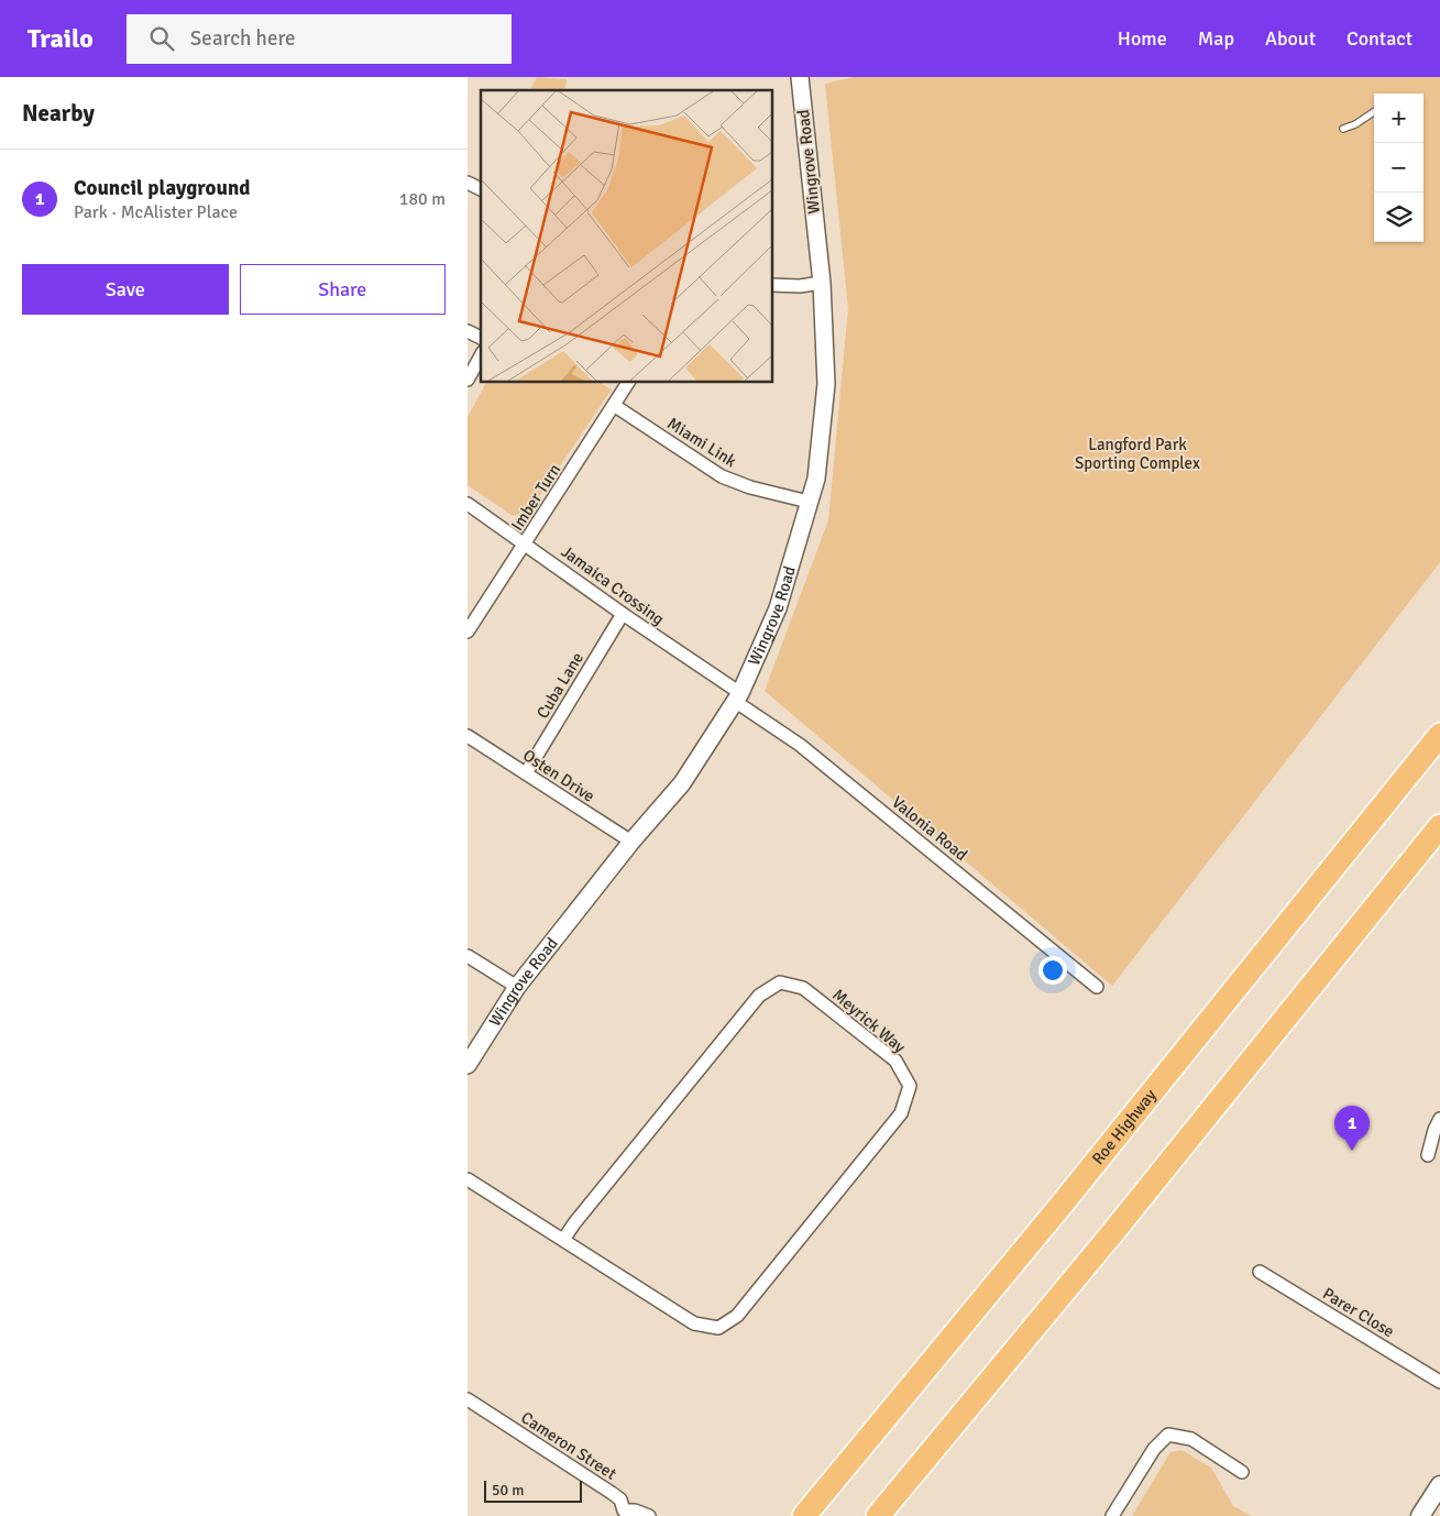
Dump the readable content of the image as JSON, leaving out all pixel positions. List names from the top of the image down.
{
  "streets": {
    "highway": ["Roe Highway"],
    "street": [
      "Wingrove Road",
      "Miami Link",
      "Imber Turn",
      "Jamaica Crossing",
      "Cuba Lane",
      "Osten Drive",
      "Valonia Road",
      "Meyrick Way",
      "Parer Close",
      "Cameron Street"
    ]
  },
  "crossings": [
    ["Wingrove Road", "Miami Link"],
    ["Wingrove Road", "Jamaica Crossing"],
    ["Wingrove Road", "Osten Drive"],
    ["Wingrove Road", "Valonia Road"],
    ["Miami Link", "Imber Turn"],
    ["Imber Turn", "Jamaica Crossing"],
    ["Jamaica Crossing", "Cuba Lane"],
    ["Jamaica Crossing", "Valonia Road"],
    ["Cuba Lane", "Osten Drive"]
  ],
  "parks": ["Langford Park Sporting Complex"],
  "scale_bar": "50 m",
  "page": {
    "header": "Trailo",
    "search": "Search here",
    "nav": [
      "Home",
      "Map",
      "About",
      "Contact"
    ],
    "heading": "Nearby",
    "map_buttons": ["+", "−"],
    "list": [
      {
        "mark": "1",
        "name": "Council playground",
        "note": "Park · McAlister Place",
        "value": "180 m"
      }
    ],
    "buttons": ["Save", "Share"],
    "pins": "1",
    "scale": "50 m"
  }
}
